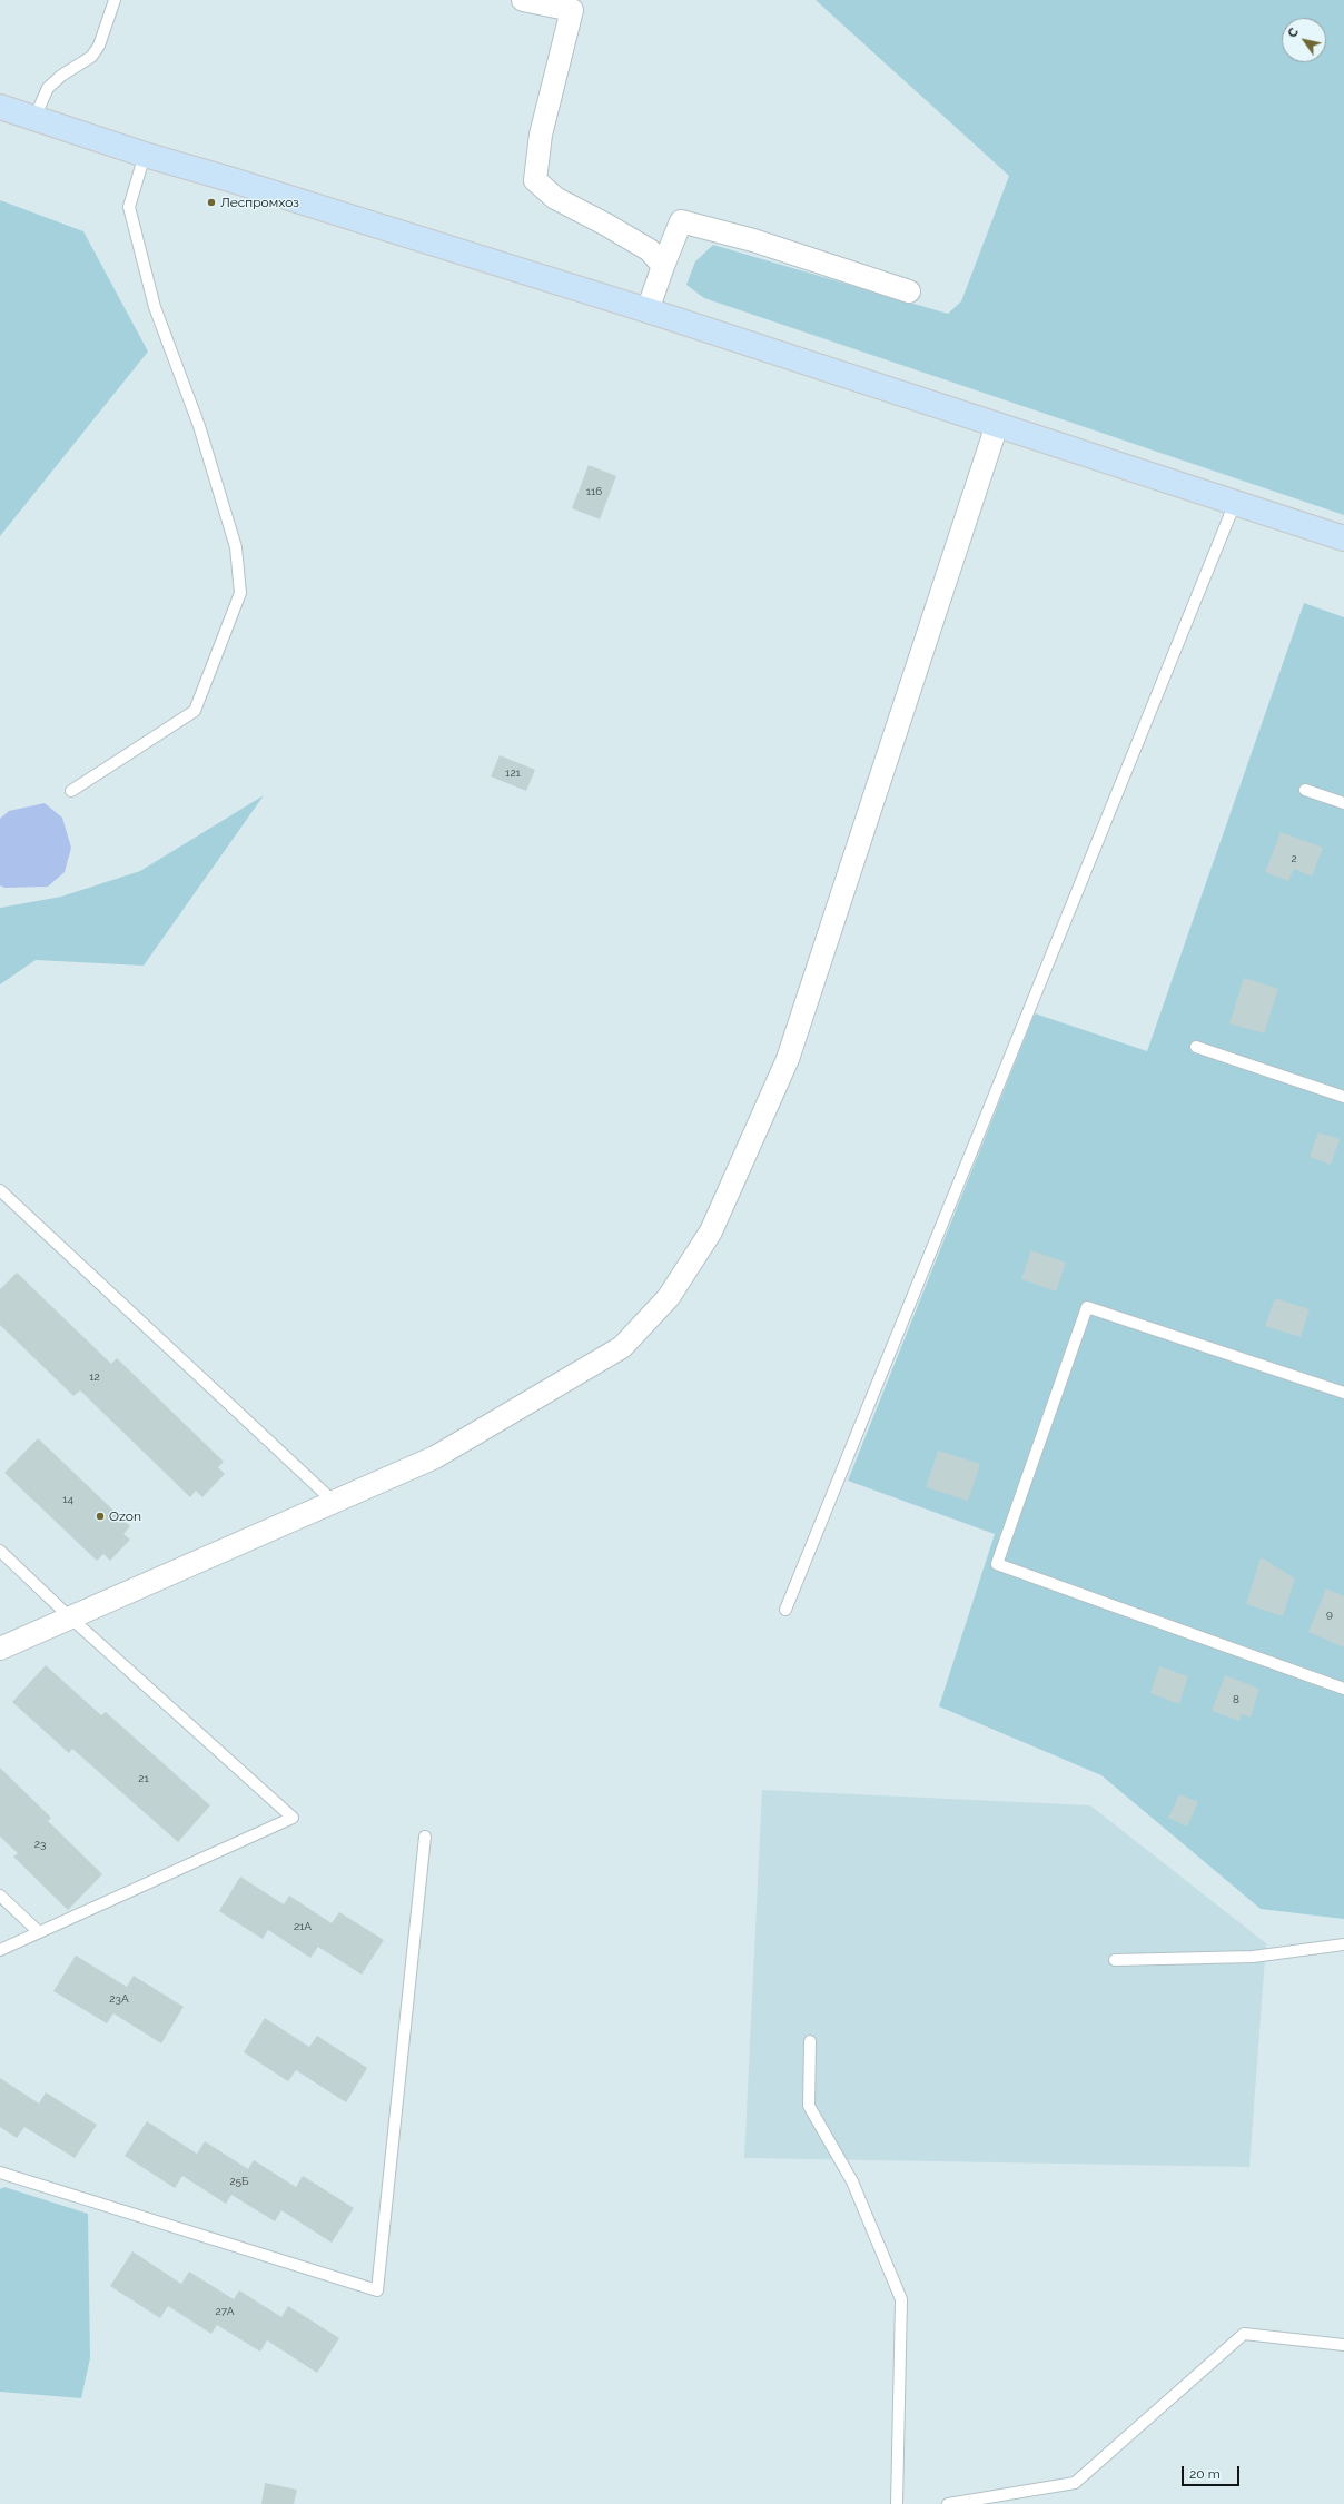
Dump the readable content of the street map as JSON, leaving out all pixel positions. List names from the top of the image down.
{
  "places": ["Леспромхоз", "Ozon"],
  "house_numbers": [
    "116",
    "121",
    "2",
    "12",
    "14",
    "9",
    "8",
    "21",
    "23",
    "21А",
    "23А",
    "25Б",
    "27А"
  ],
  "scale_bar": "20 m",
  "north": "top left"
}
